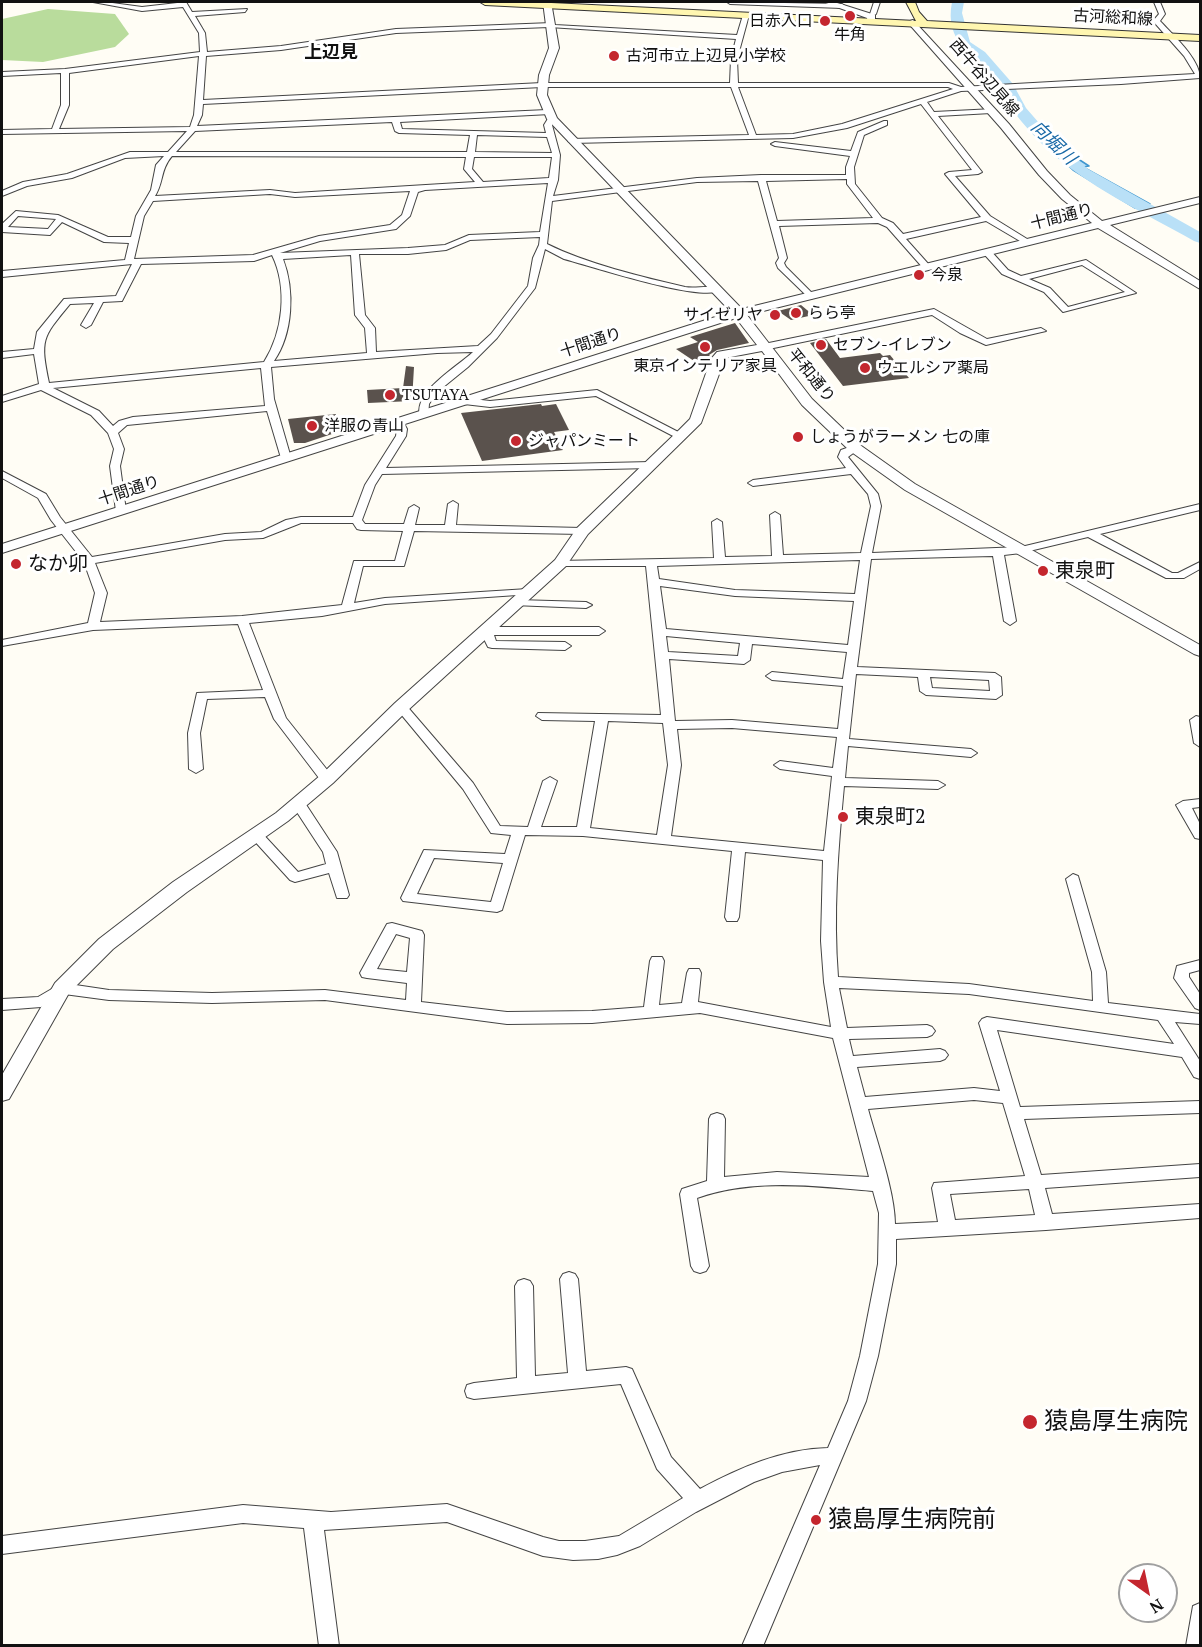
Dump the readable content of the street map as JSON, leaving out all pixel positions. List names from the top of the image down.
{
  "streets": {
    "main road": ["古河総和線"],
    "street": ["西牛谷辺見線", "十間通り", "平和通り"]
  },
  "crossings": [
    ["古河総和線", "西牛谷辺見線"],
    ["西牛谷辺見線", "十間通り"],
    ["十間通り", "平和通り"]
  ],
  "districts": ["上辺見"],
  "water": ["向堀川"],
  "places": [
    "牛角",
    "日赤入口",
    "古河市立上辺見小学校",
    "今泉",
    "らら亭",
    "サイゼリヤ",
    "セブン-イレブン",
    "東京インテリア家具",
    "ウエルシア薬局",
    "TSUTAYA",
    "洋服の青山",
    "しょうがラーメン 七の庫",
    "ジャパンミート",
    "なか卯",
    "東泉町",
    "東泉町2",
    "猿島厚生病院",
    "猿島厚生病院前"
  ],
  "north": "bottom right"
}
